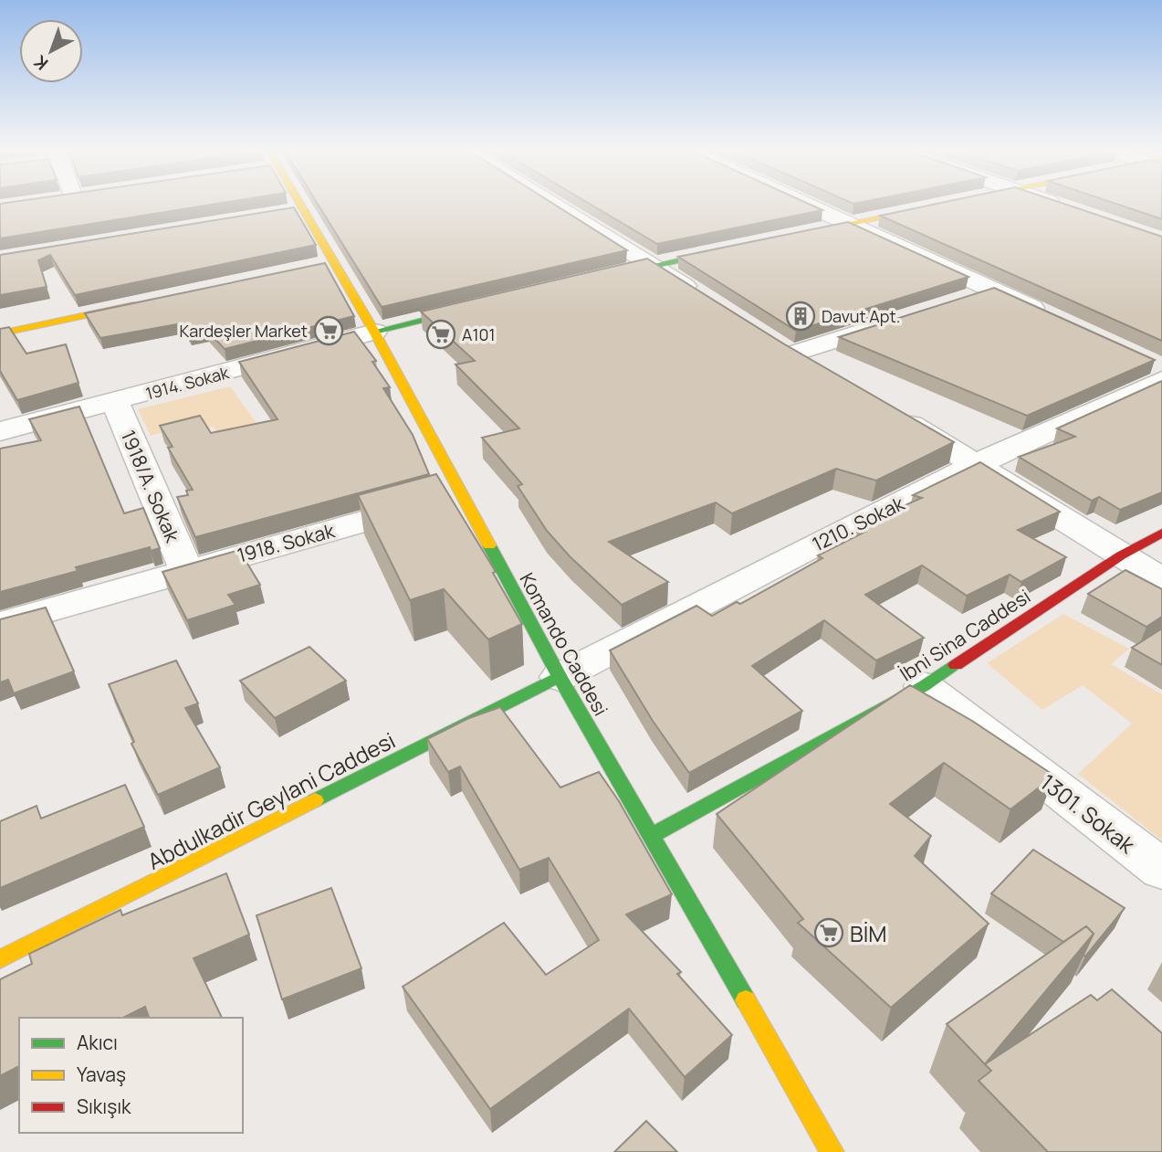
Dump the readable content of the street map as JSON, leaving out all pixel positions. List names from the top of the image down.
{
  "streets": {
    "street": [
      "1914. Sokak",
      "1918/A. Sokak",
      "1210. Sokak",
      "1918. Sokak",
      "İbni Sina Caddesi",
      "Komando Caddesi",
      "Abdulkadir Geylani Caddesi",
      "1301. Sokak"
    ]
  },
  "crossings": [
    ["1914. Sokak", "1918/A. Sokak"],
    ["1914. Sokak", "Komando Caddesi"],
    ["1918/A. Sokak", "1918. Sokak"],
    ["1210. Sokak", "Komando Caddesi"],
    ["1210. Sokak", "Abdulkadir Geylani Caddesi"],
    ["1918. Sokak", "Komando Caddesi"],
    ["İbni Sina Caddesi", "Komando Caddesi"],
    ["İbni Sina Caddesi", "1301. Sokak"],
    ["Komando Caddesi", "Abdulkadir Geylani Caddesi"]
  ],
  "places": {
    "building": ["Davut Apt."],
    "supermarket": ["Kardeşler Market", "A101", "BİM"]
  },
  "legend": ["Akıcı", "Yavaş", "Sıkışık"],
  "north": "bottom left"
}
